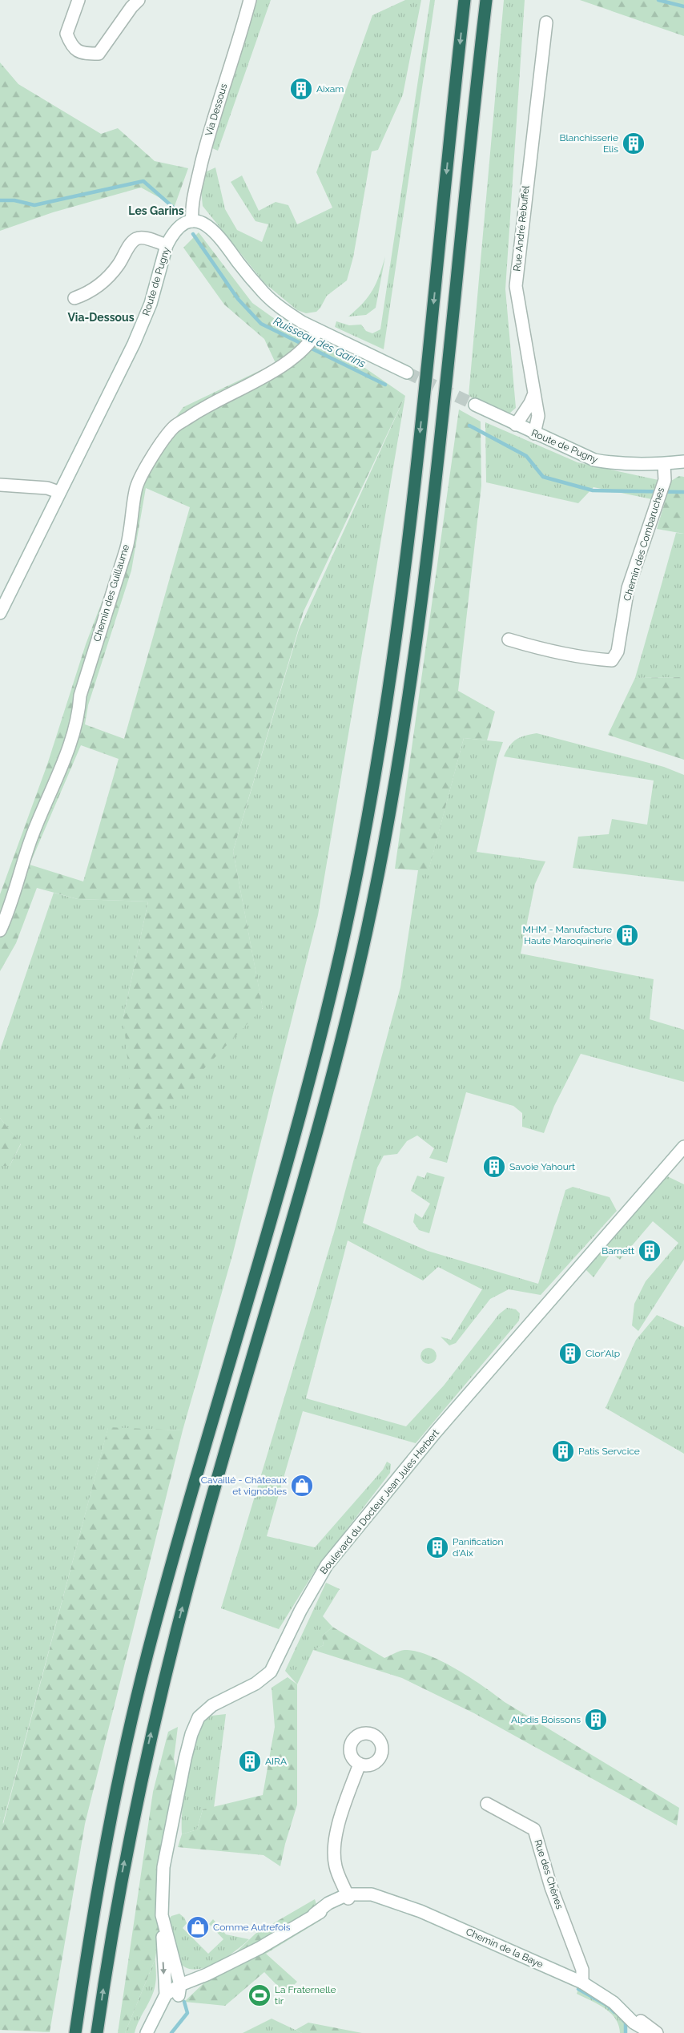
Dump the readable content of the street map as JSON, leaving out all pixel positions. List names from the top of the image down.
{
  "streets": {
    "street": [
      "Via Dessous",
      "Rue André Rebuffel",
      "Route de Pugny",
      "Chemin des Combaruches",
      "Chemin des Guillaume",
      "Boulevard du Docteur Jean Jules Herbert",
      "Rue des Chênes",
      "Chemin de la Baye"
    ]
  },
  "crossings": [
    ["Via Dessous", "Route de Pugny"],
    ["Rue André Rebuffel", "Route de Pugny"],
    ["Route de Pugny", "Chemin des Combaruches"],
    ["Rue des Chênes", "Chemin de la Baye"]
  ],
  "districts": ["Les Garins", "Via-Dessous"],
  "water": ["Ruisseau des Garins"],
  "places": {
    "building": [
      "Aixam",
      "Blanchisserie Elis",
      "MHM - Manufacture Haute Maroquinerie",
      "Savoie Yahourt",
      "Barnett",
      "Clor'Alp",
      "Patis Servcice",
      "Panification d'Aix",
      "Alpdis Boissons",
      "AIRA"
    ],
    "shop": ["Cavaillé - Châteaux et vignobles", "Comme Autrefois"],
    "sports": ["La Fraternelle tir"]
  }
}
